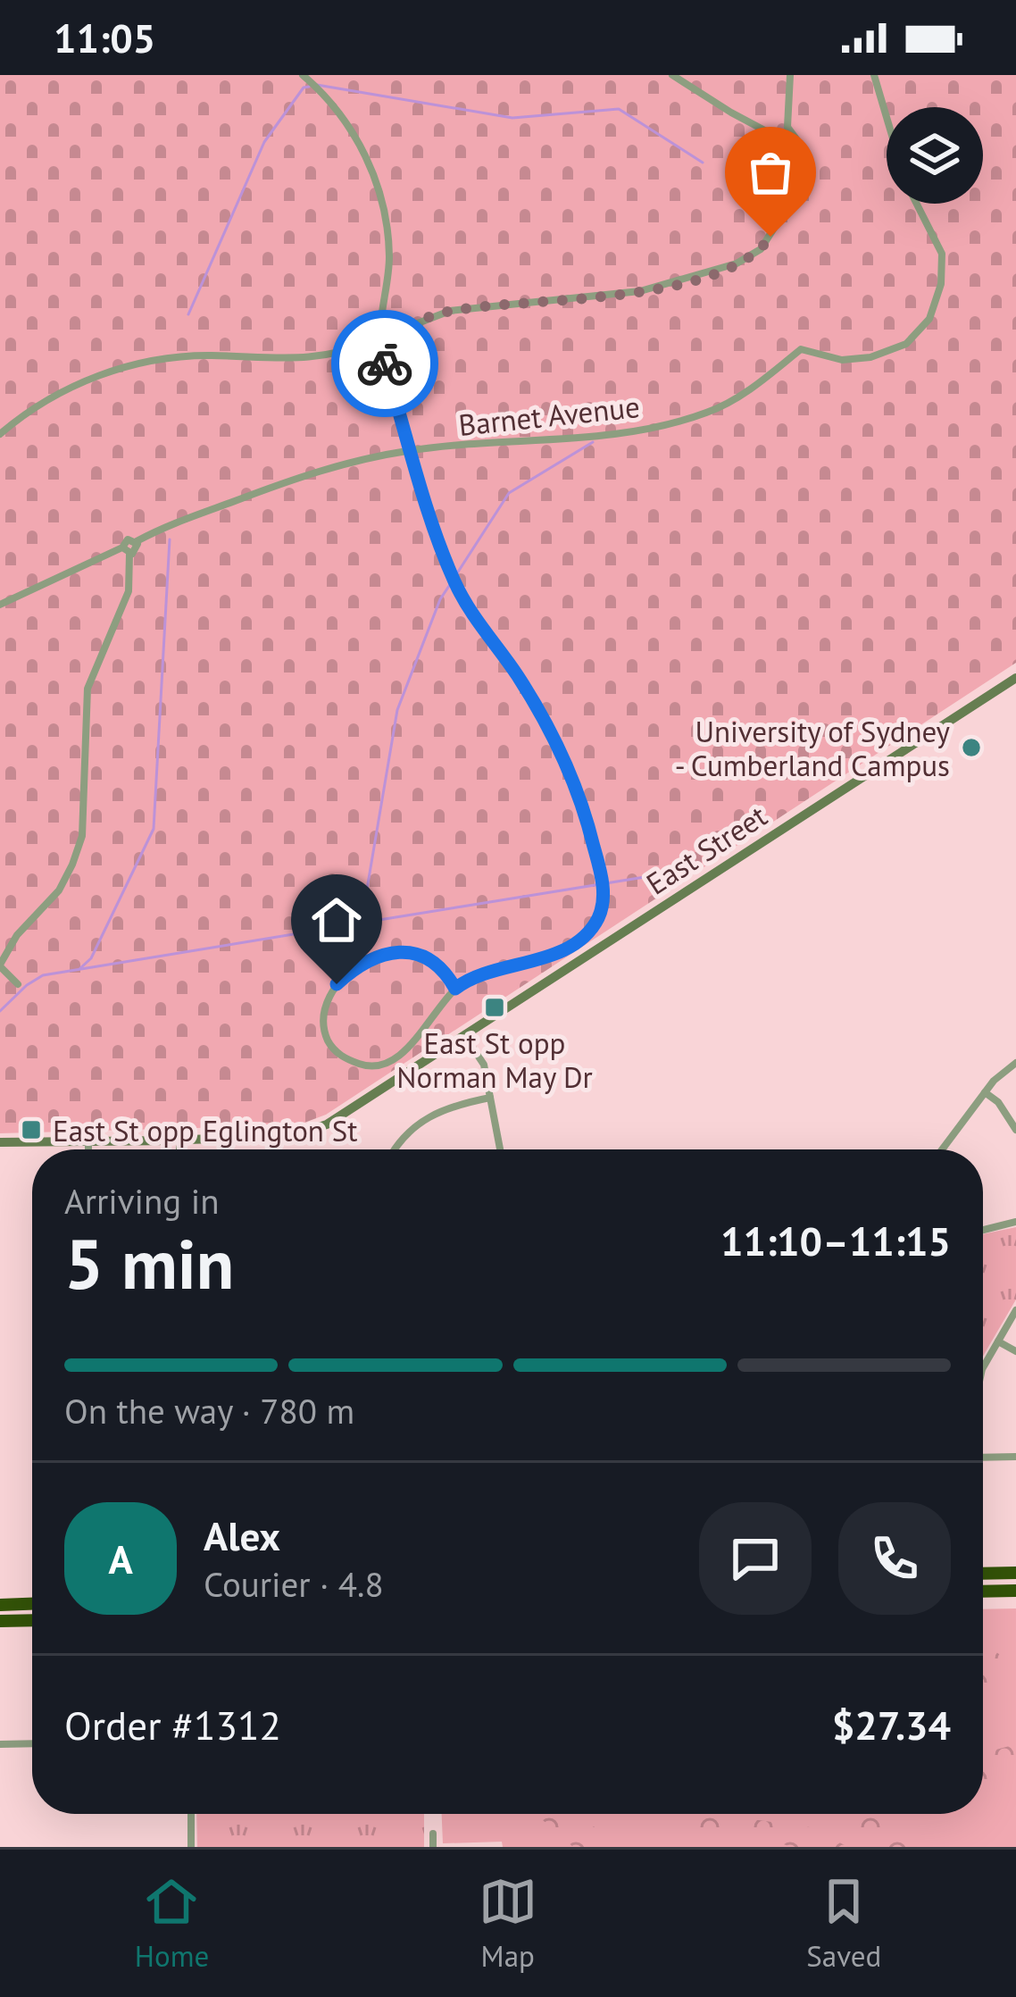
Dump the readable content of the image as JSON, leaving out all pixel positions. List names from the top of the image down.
{
  "streets": {
    "main road": ["East Street"],
    "street": ["Barnet Avenue"]
  },
  "places": {
    "other": ["University of Sydney - Cumberland Campus"],
    "transit": ["East St opp Norman May Dr", "East St opp Eglington St"]
  },
  "page": {
    "status": "11:05",
    "heading": ["5 min", "Arriving in", "11:10–11:15"],
    "panel": [
      "Alex",
      "Courier · 4.8",
      "Order #1312",
      "$27.34"
    ],
    "bar": "On the way · 780 m",
    "round": "A",
    "tabs": ["Home", "Map", "Saved"]
  }
}
